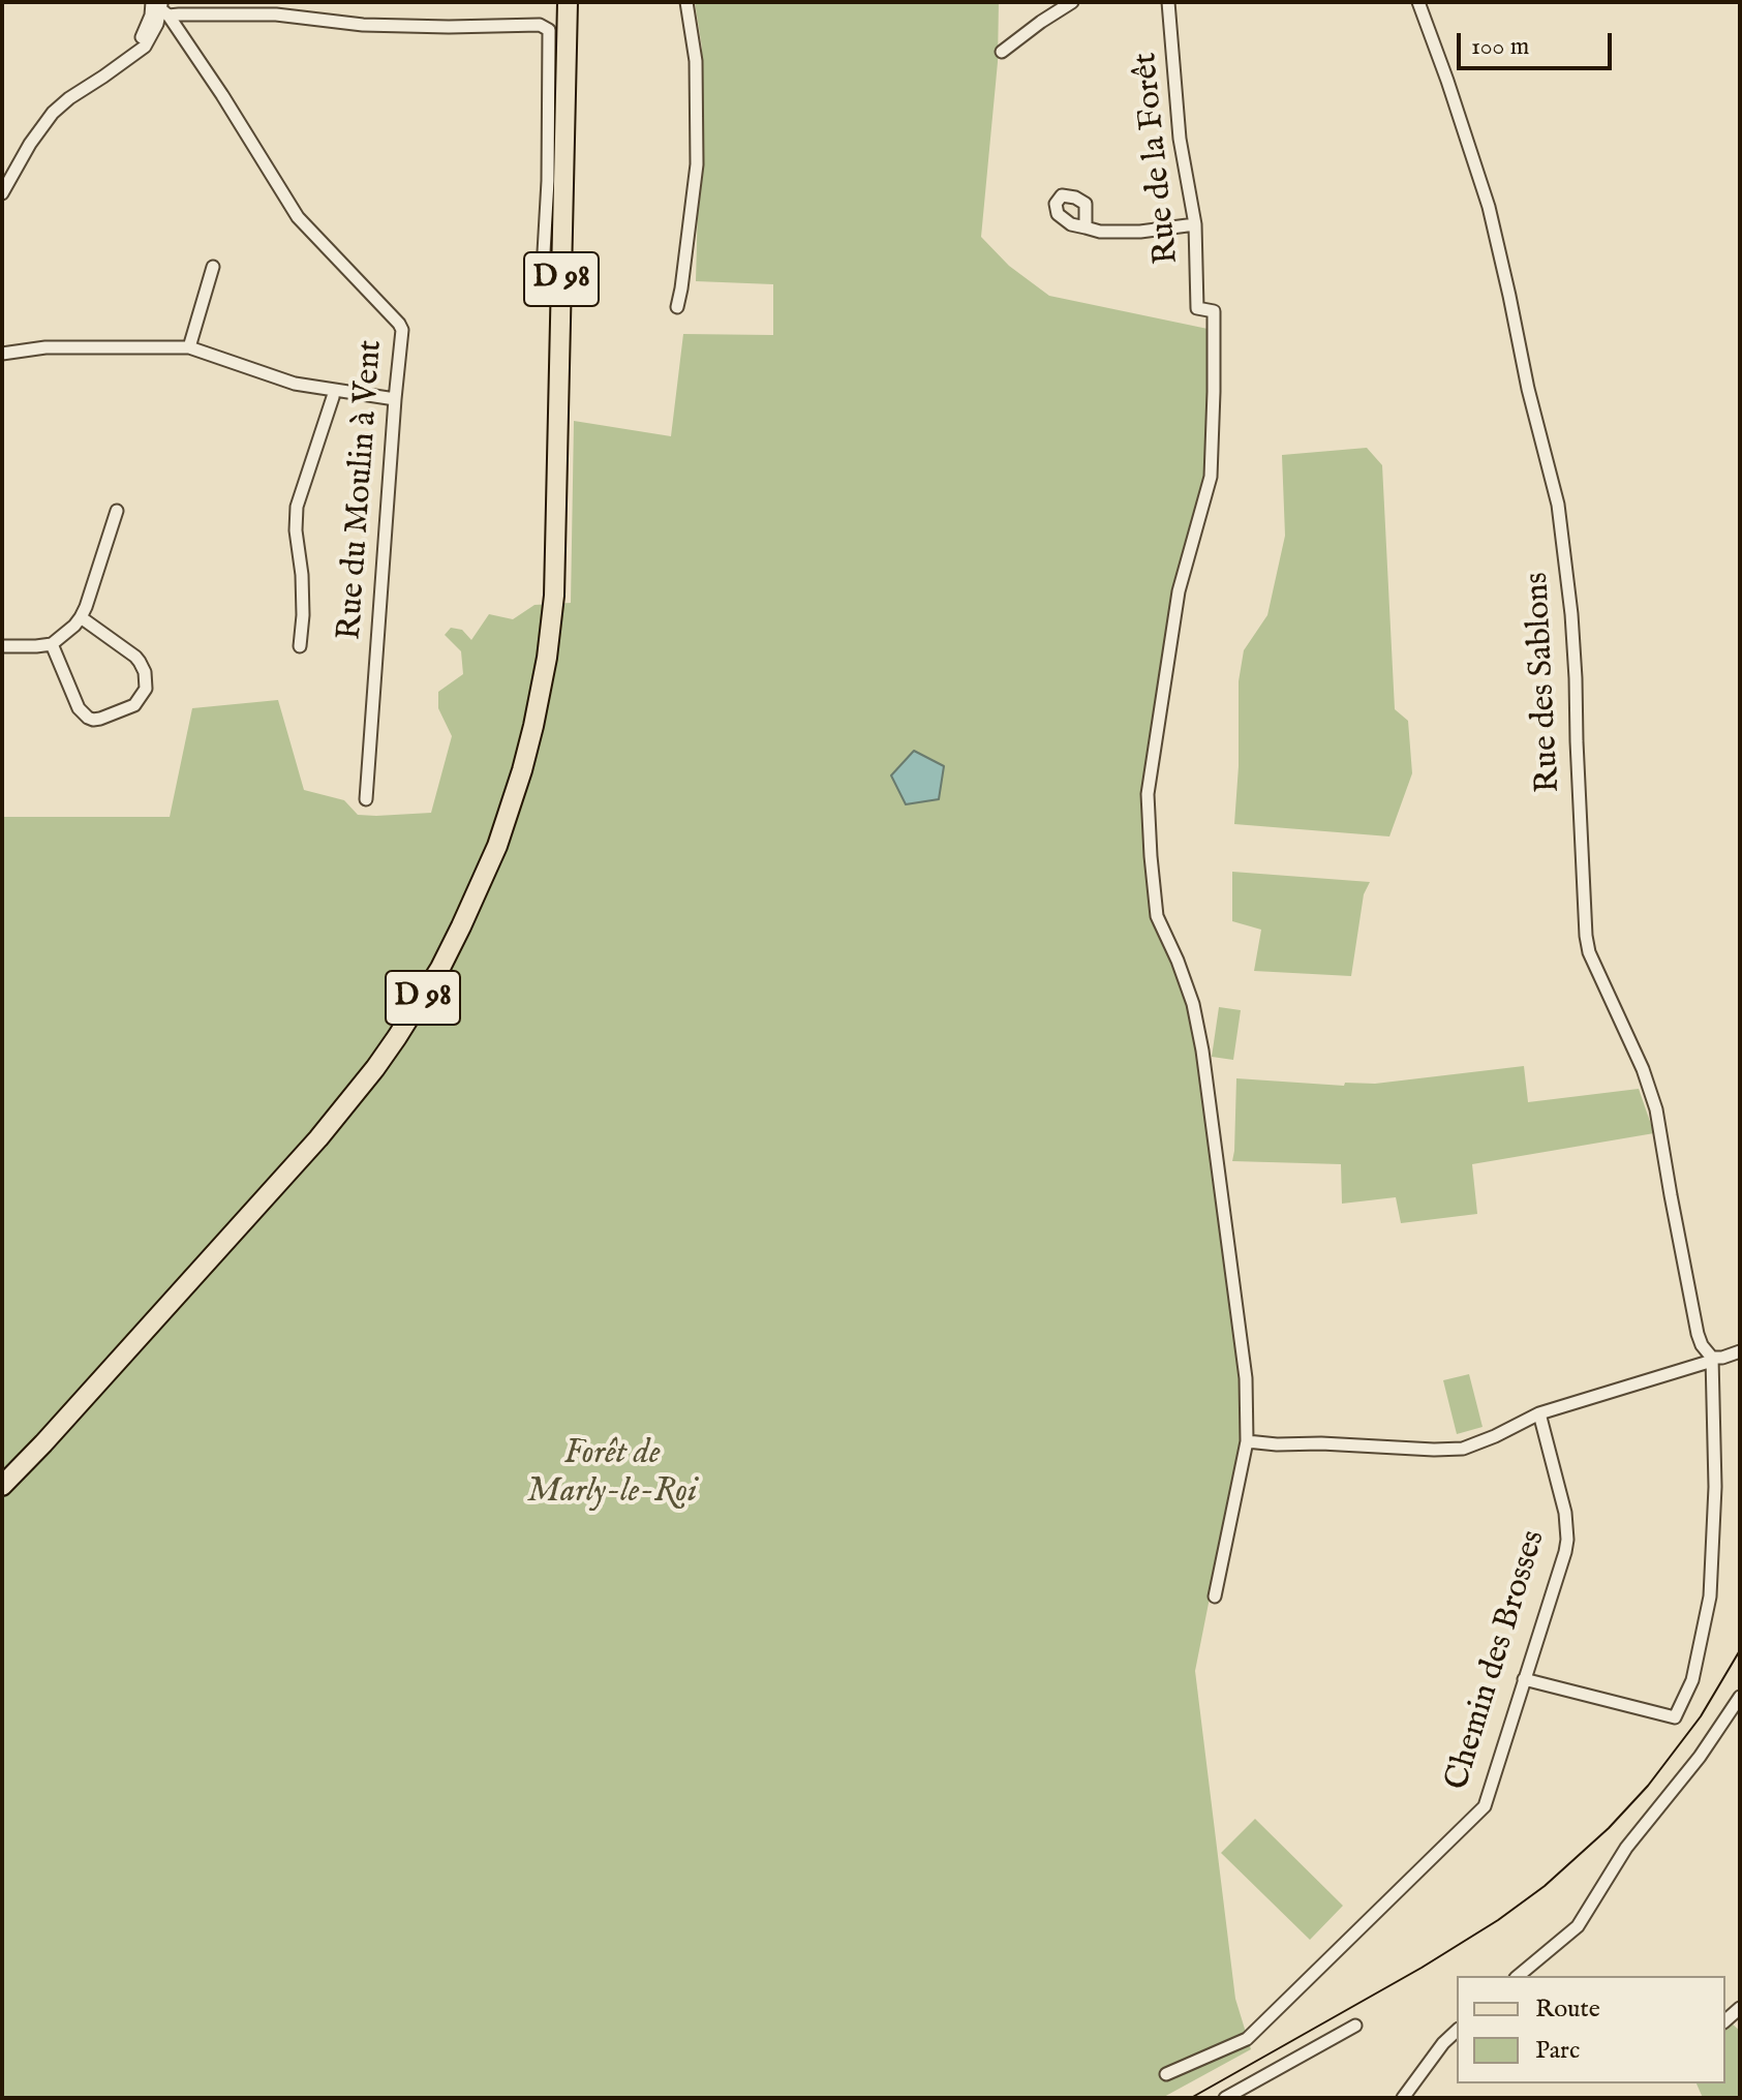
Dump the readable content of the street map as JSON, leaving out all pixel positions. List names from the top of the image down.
{
  "streets": {
    "main road": ["D 98"],
    "street": [
      "Rue de la Forêt",
      "Rue du Moulin à Vent",
      "Rue des Sablons",
      "Chemin des Brosses"
    ]
  },
  "parks": ["Forêt de Marly-le-Roi"],
  "legend": ["Route", "Parc"],
  "scale_bar": "100 m"
}
